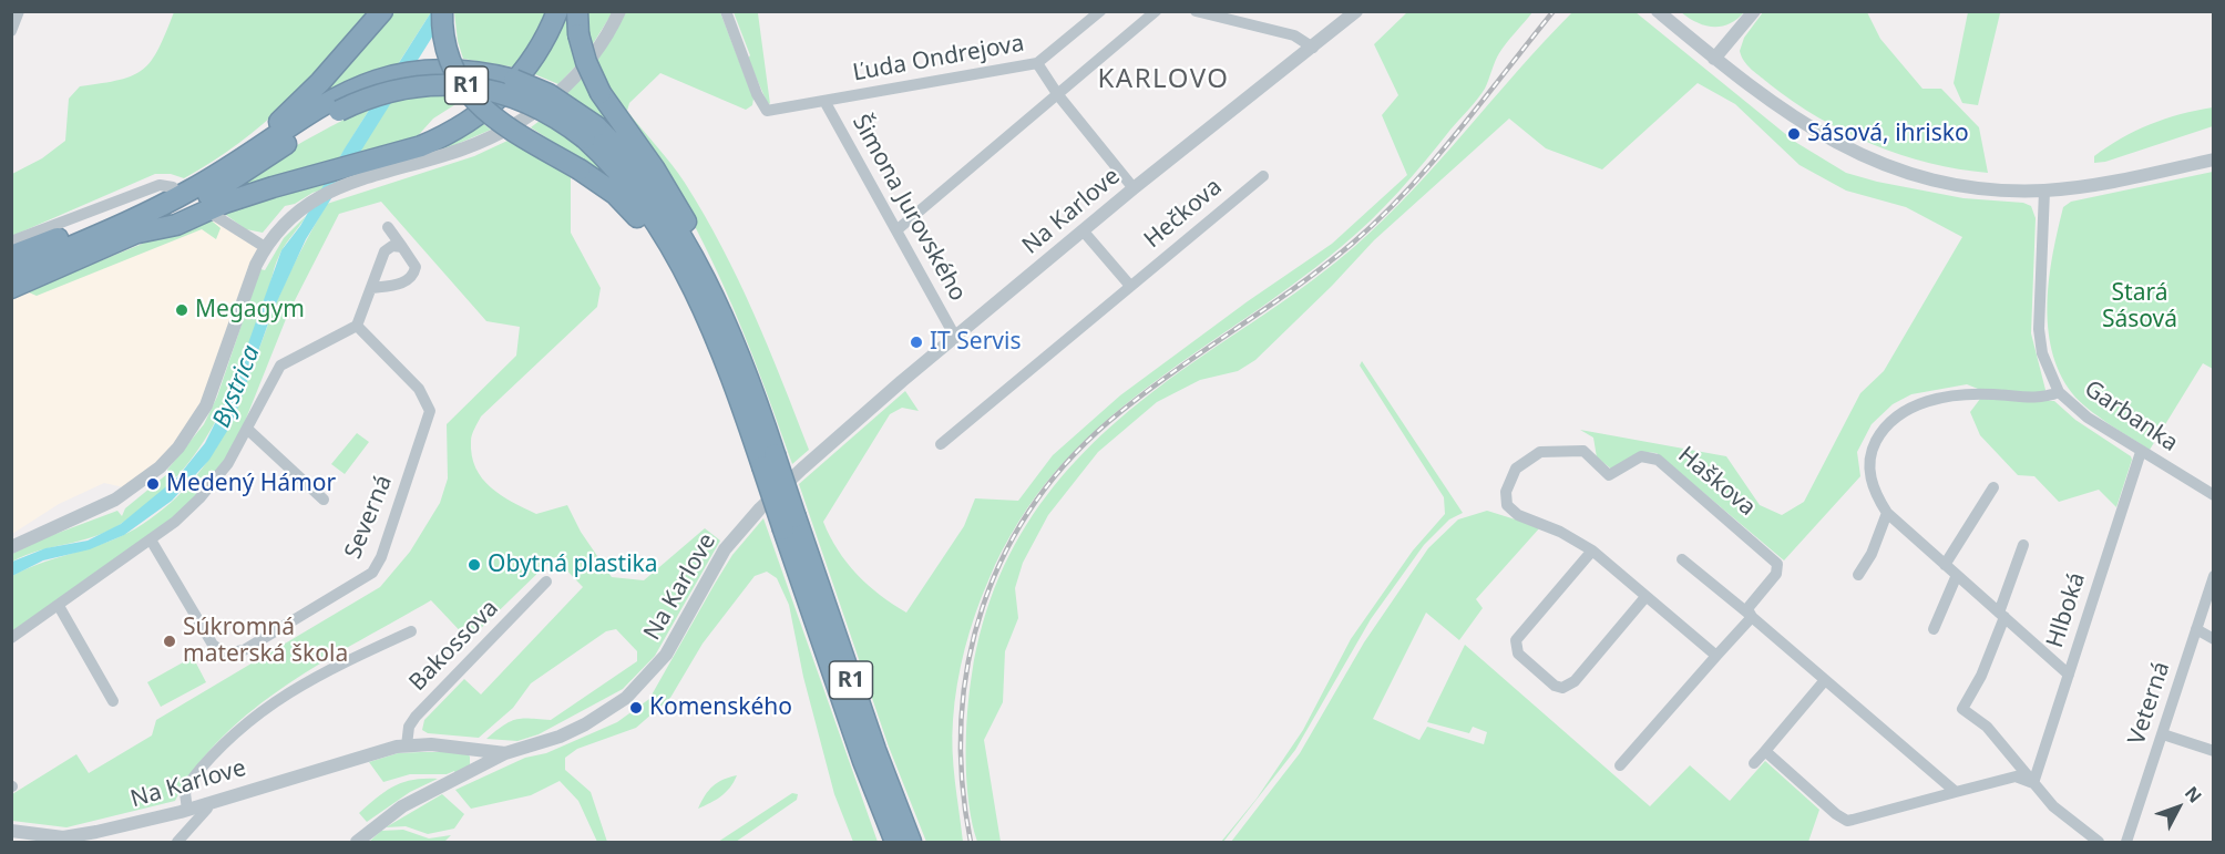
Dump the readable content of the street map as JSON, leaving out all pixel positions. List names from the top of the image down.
{
  "streets": {
    "highway": ["R1"],
    "street": [
      "Ľuda Ondrejova",
      "Šimona Jurovského",
      "Na Karlove",
      "Hečkova",
      "Garbanka",
      "Haškova",
      "Severná",
      "Hlboká",
      "Bakossova",
      "Veterná"
    ]
  },
  "crossings": [
    ["Ľuda Ondrejova", "Šimona Jurovského"],
    ["Šimona Jurovského", "Na Karlove"],
    ["Na Karlove", "Bakossova"],
    ["Garbanka", "Hlboká"]
  ],
  "districts": ["KARLOVO"],
  "water": ["Bystrica"],
  "parks": ["Stará Sásová"],
  "places": [
    "Sásová, ihrisko",
    "Megagym",
    "IT Servis",
    "Medený Hámor",
    "Obytná plastika",
    "Súkromná materská škola",
    "Komenského"
  ],
  "north": "top right"
}
